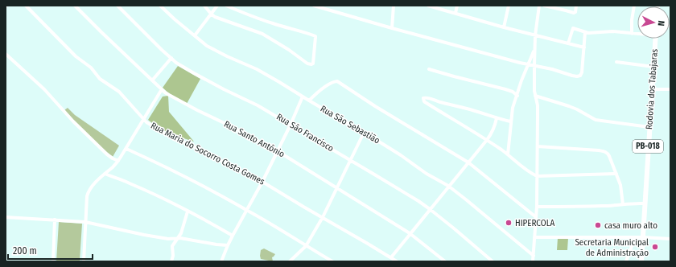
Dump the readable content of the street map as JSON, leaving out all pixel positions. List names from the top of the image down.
{
  "streets": {
    "main road": ["Rodovia dos Tabajaras", "PB-018"],
    "street": [
      "Rua São Sebastião",
      "Rua São Francisco",
      "Rua Santo Antônio",
      "Rua Maria do Socorro Costa Gomes"
    ]
  },
  "places": ["HIPERCOLA", "casa muro alto", "Secretaria Municipal de Administração"],
  "scale_bar": "200 m",
  "north": "right"
}
